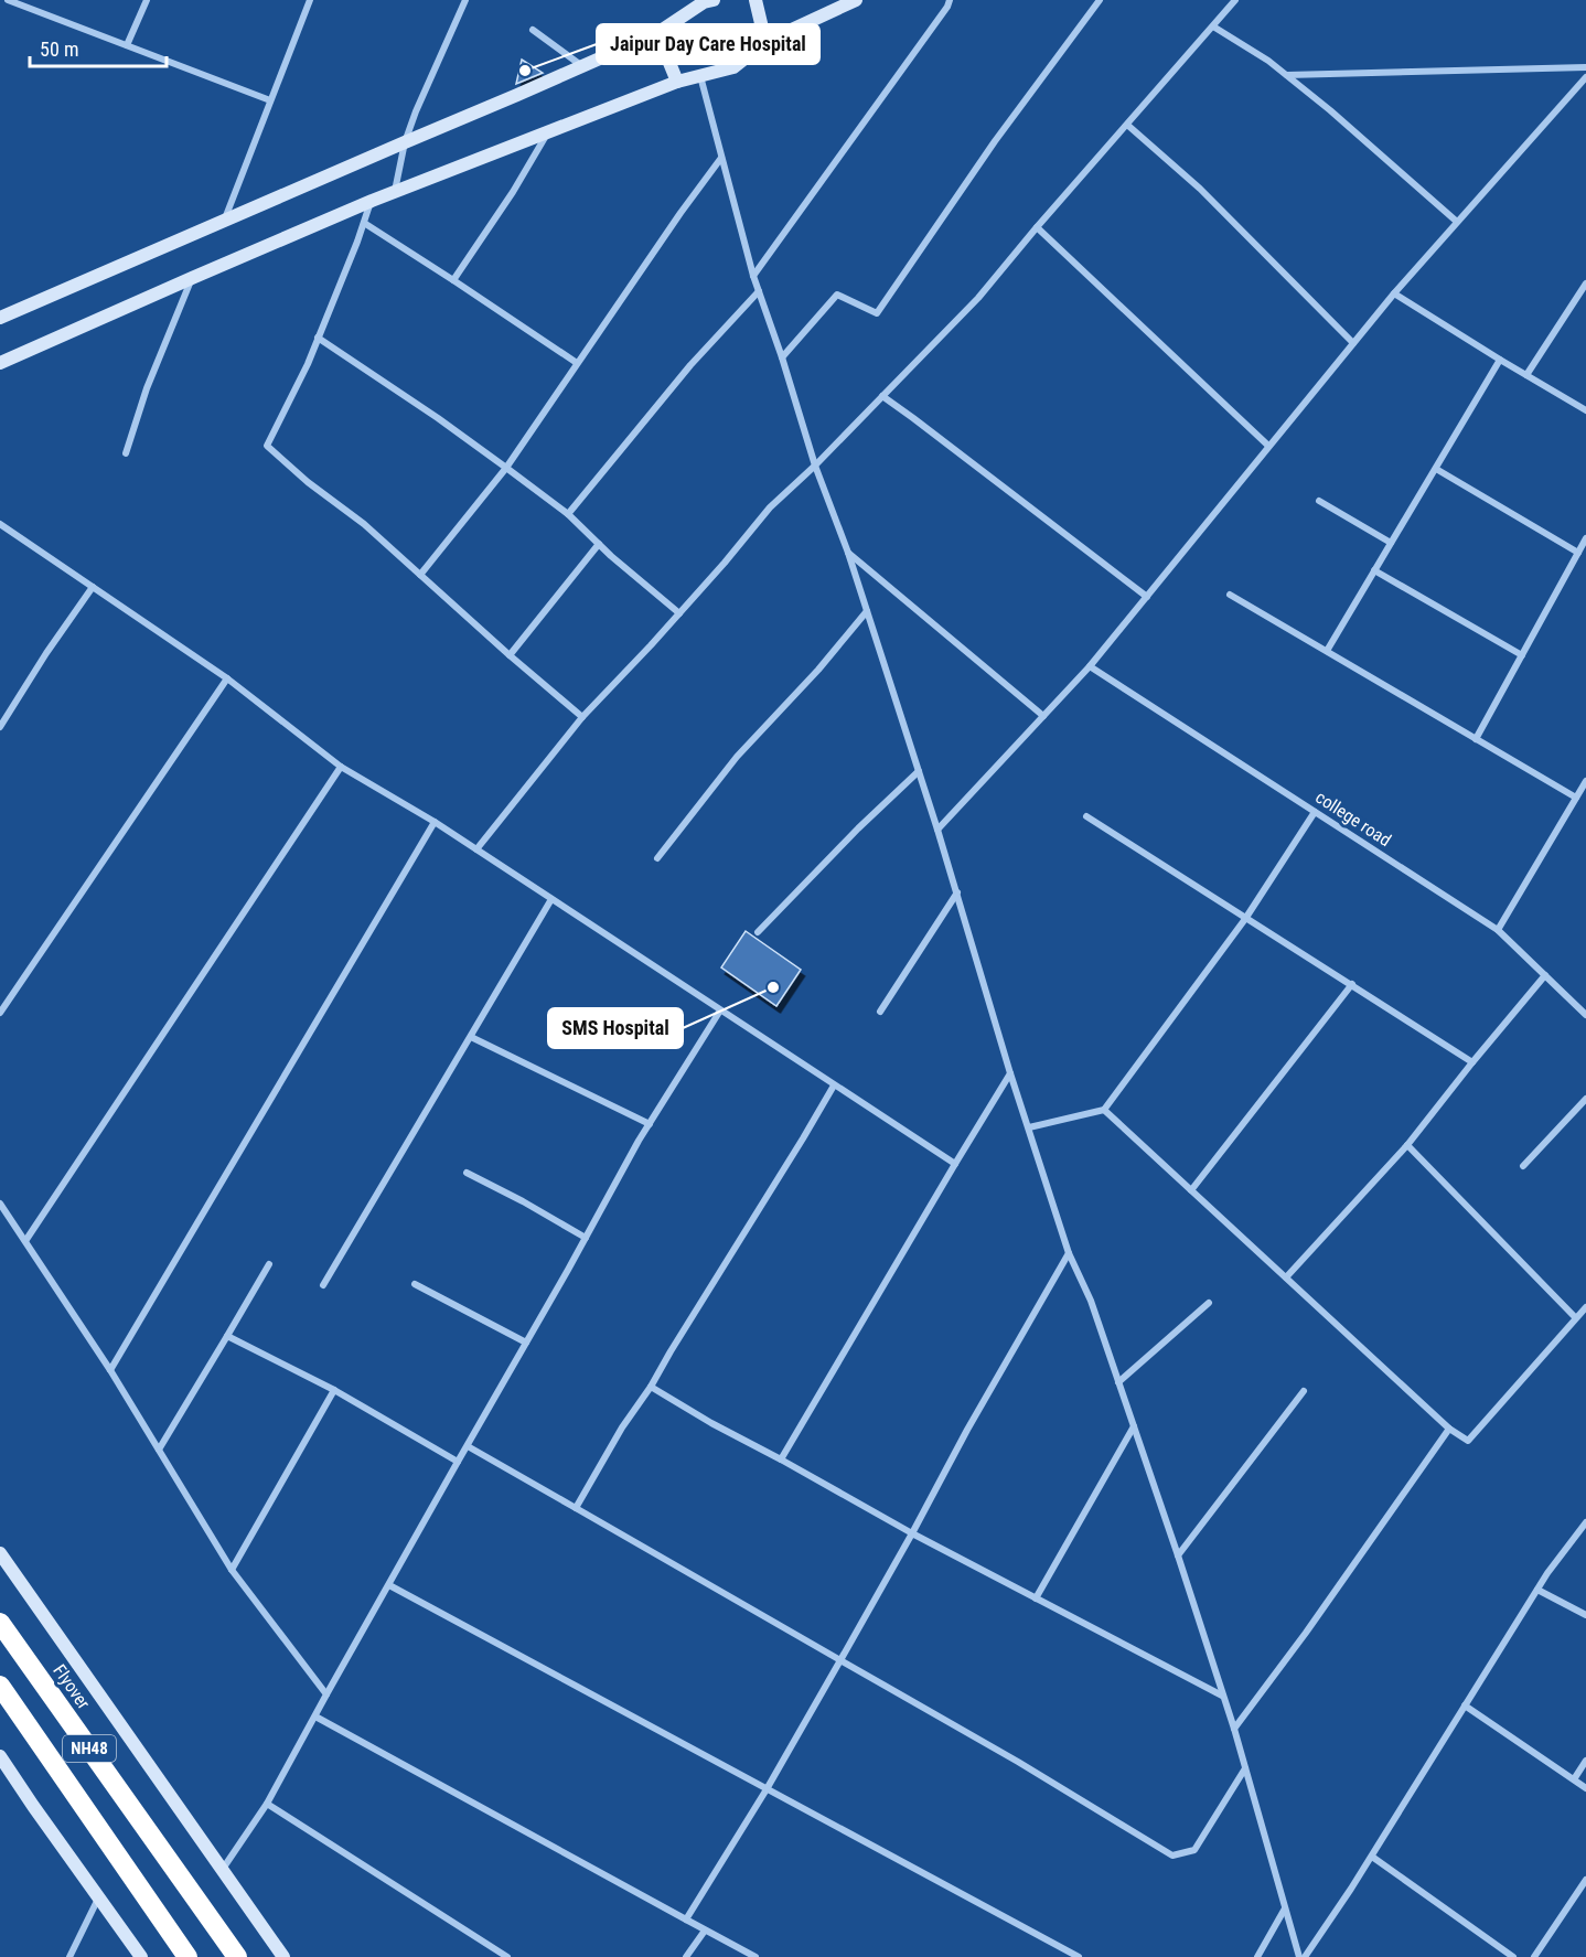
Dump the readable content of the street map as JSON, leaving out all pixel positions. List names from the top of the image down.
{
  "streets": {
    "highway": ["Flyover", "NH48"],
    "street": ["college road"]
  },
  "places": ["Jaipur Day Care Hospital", "SMS Hospital"],
  "scale_bar": "50 m"
}
